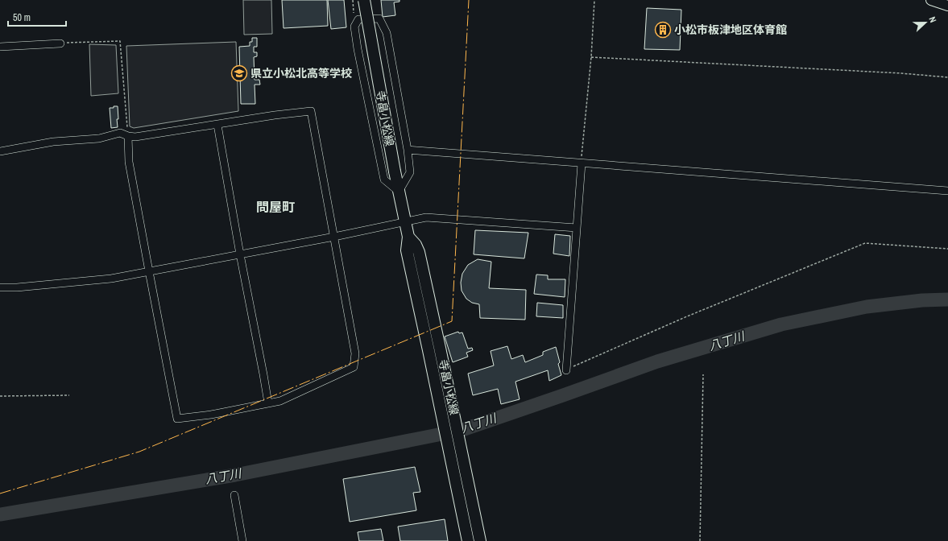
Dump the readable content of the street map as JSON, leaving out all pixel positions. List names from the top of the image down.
{
  "streets": {
    "main road": ["寺畠小松線"]
  },
  "districts": ["問屋町"],
  "water": ["八丁川"],
  "places": {
    "building": ["小松市板津地区体育館"],
    "school or university": ["県立小松北高等学校"]
  },
  "scale_bar": "50 m",
  "north": "right"
}
